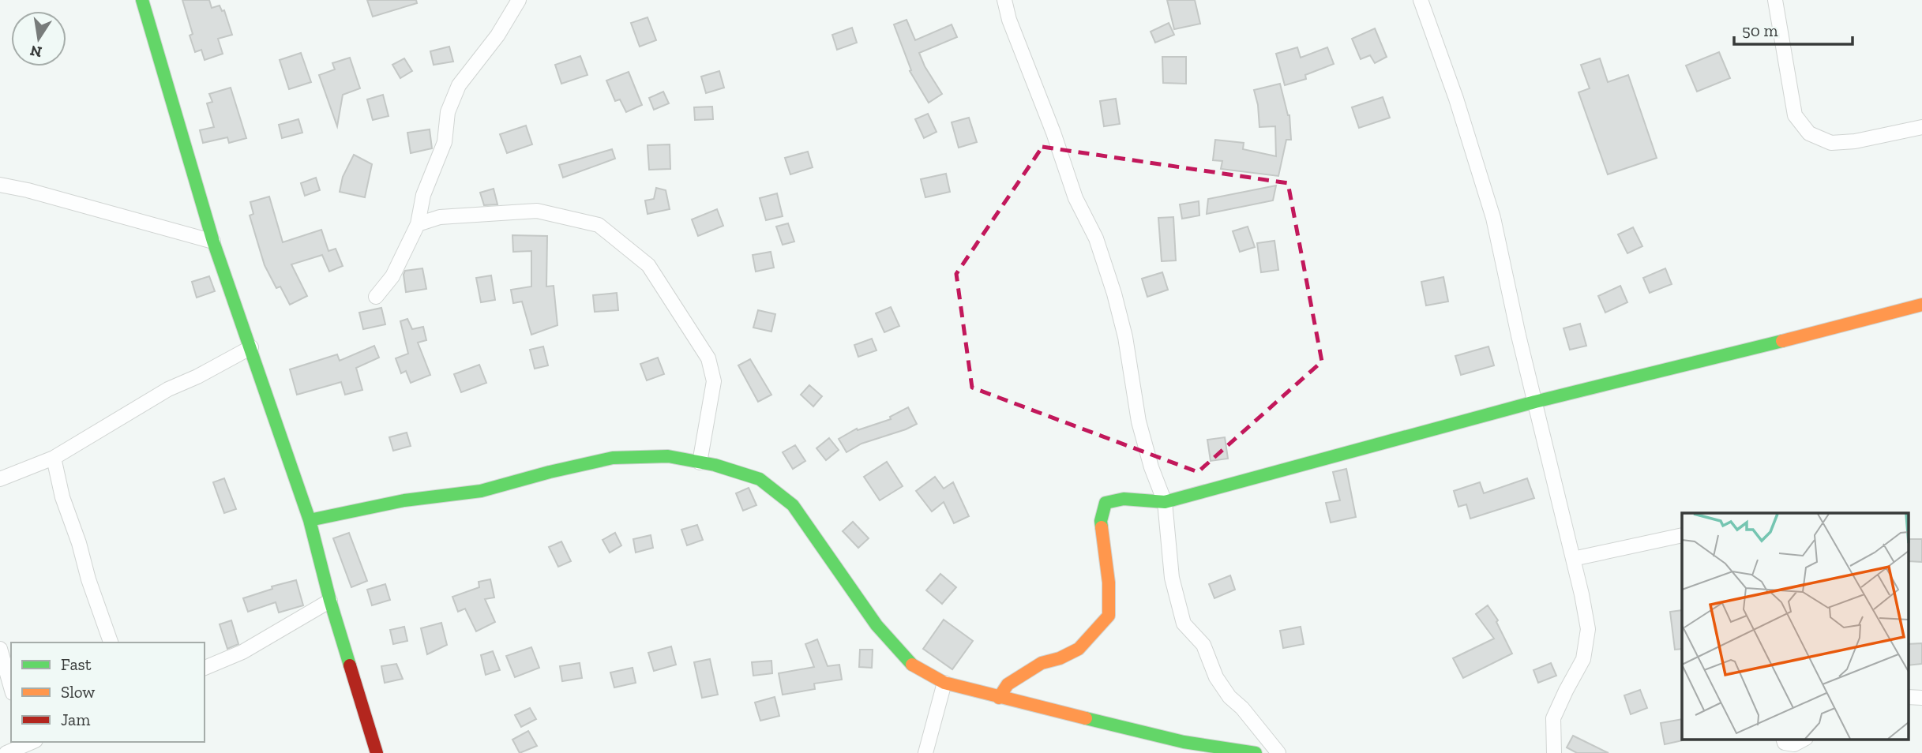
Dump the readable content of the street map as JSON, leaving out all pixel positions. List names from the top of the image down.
{
  "legend": ["Fast", "Slow", "Jam"],
  "scale_bar": "50 m",
  "north": "bottom"
}
